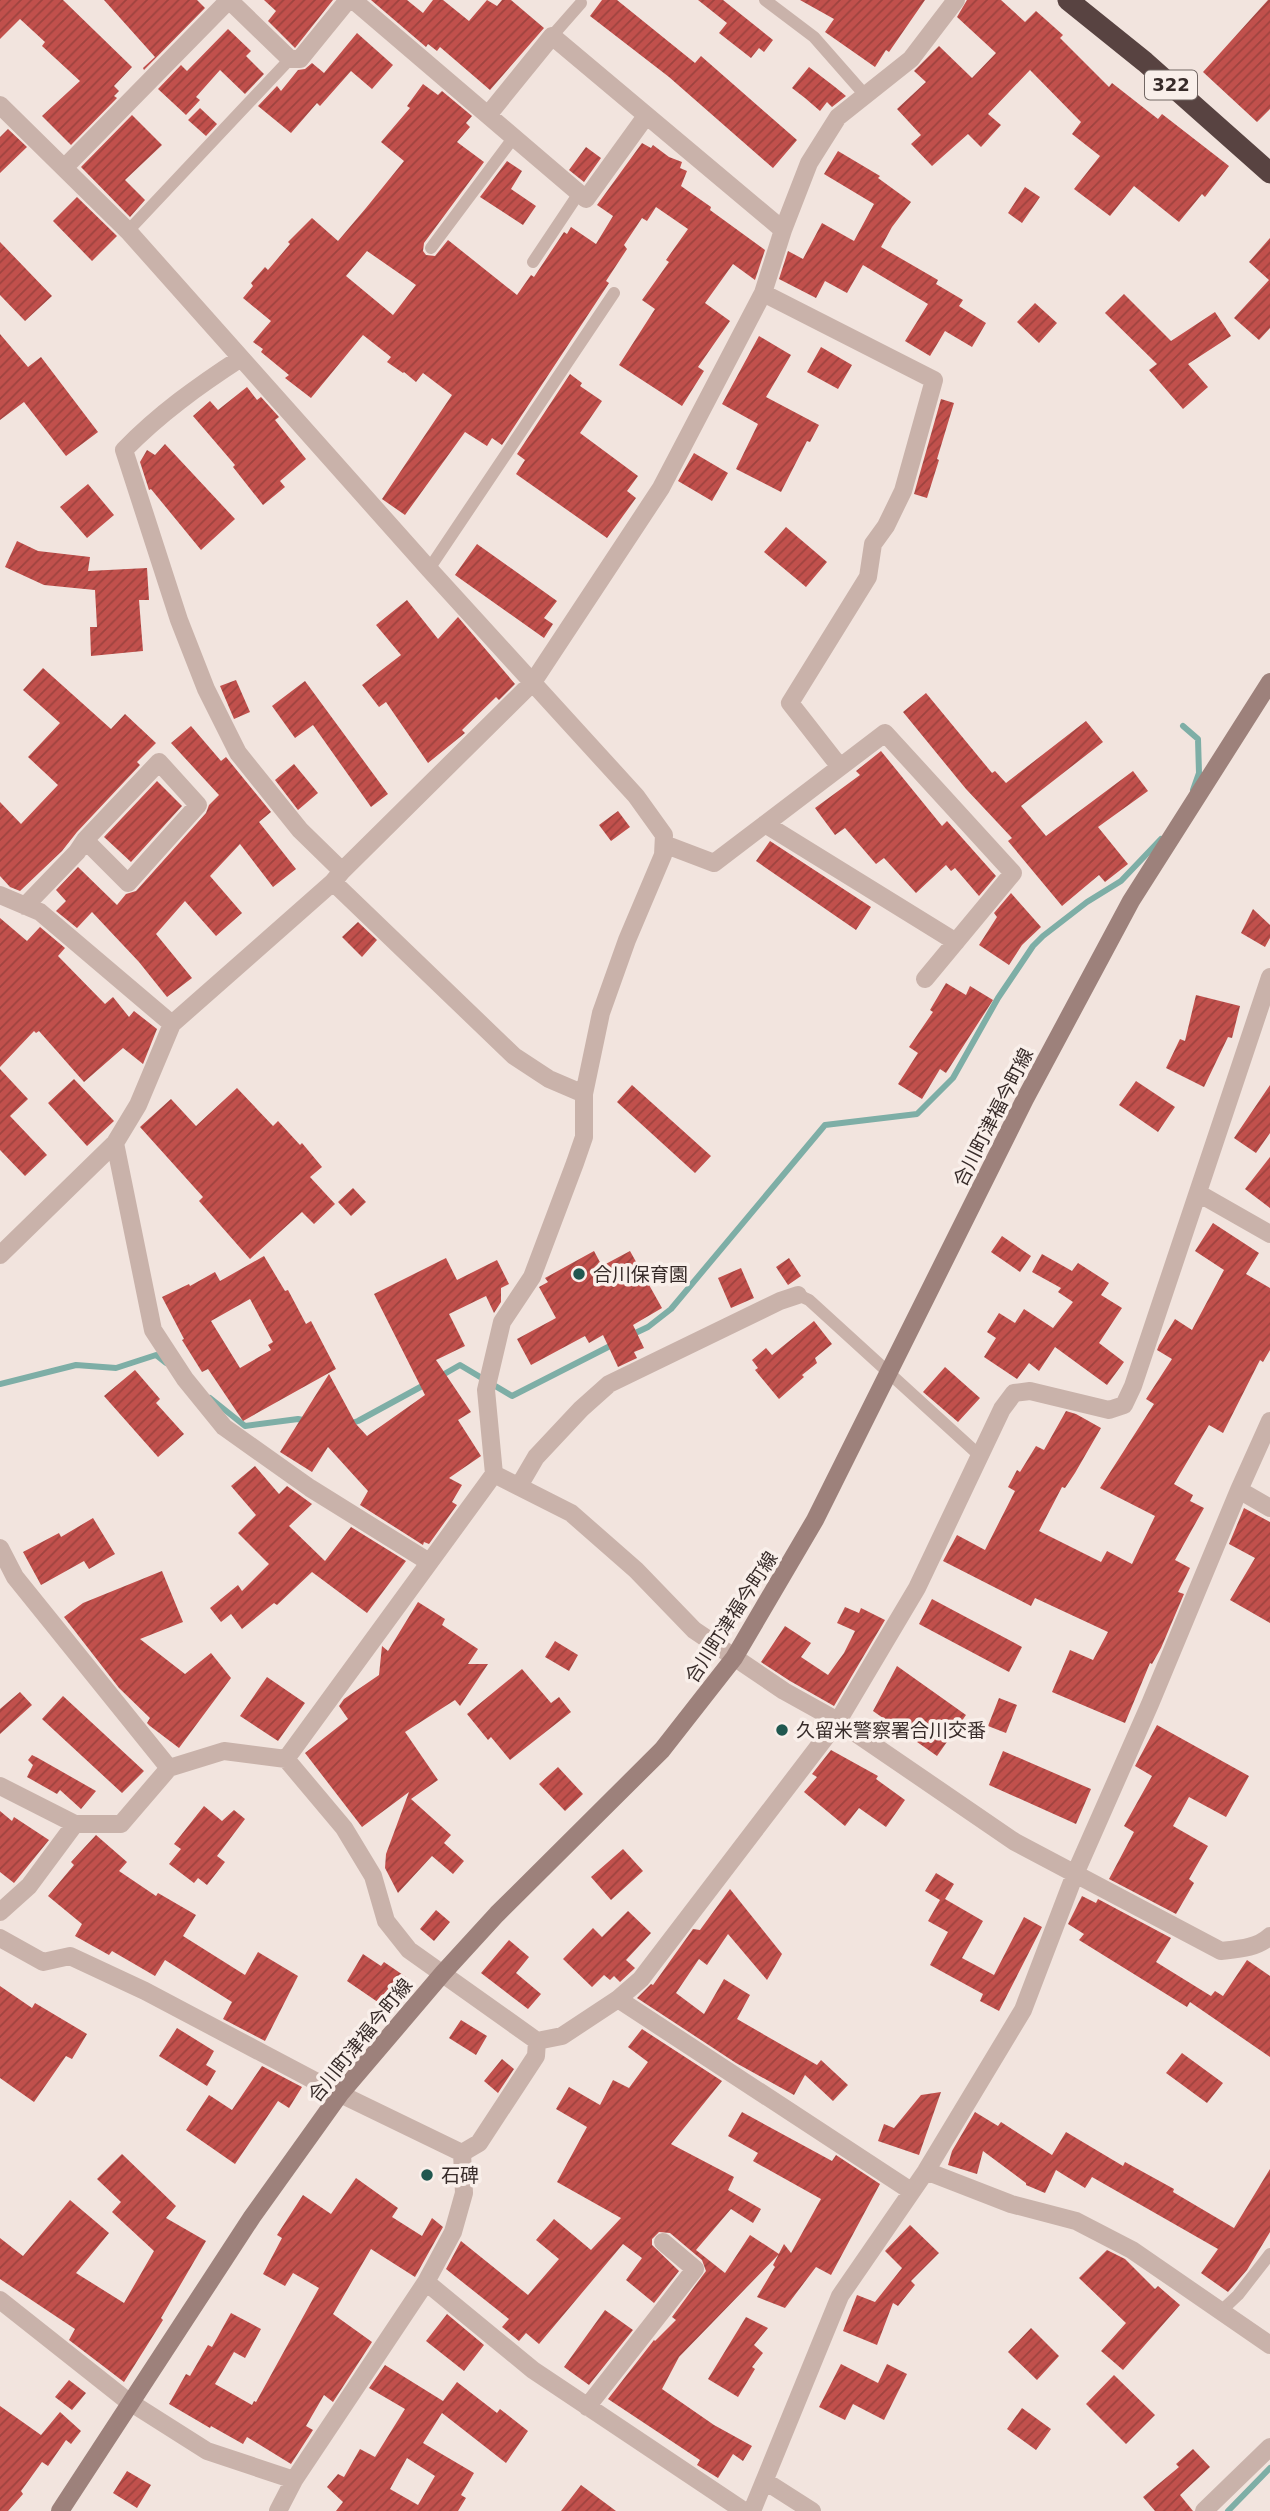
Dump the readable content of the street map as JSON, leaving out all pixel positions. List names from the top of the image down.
{
  "streets": {
    "highway": ["322"],
    "street": ["合川町津福今町線"]
  },
  "places": ["合川保育園", "久留米警察署合川交番", "石碑"]
}
